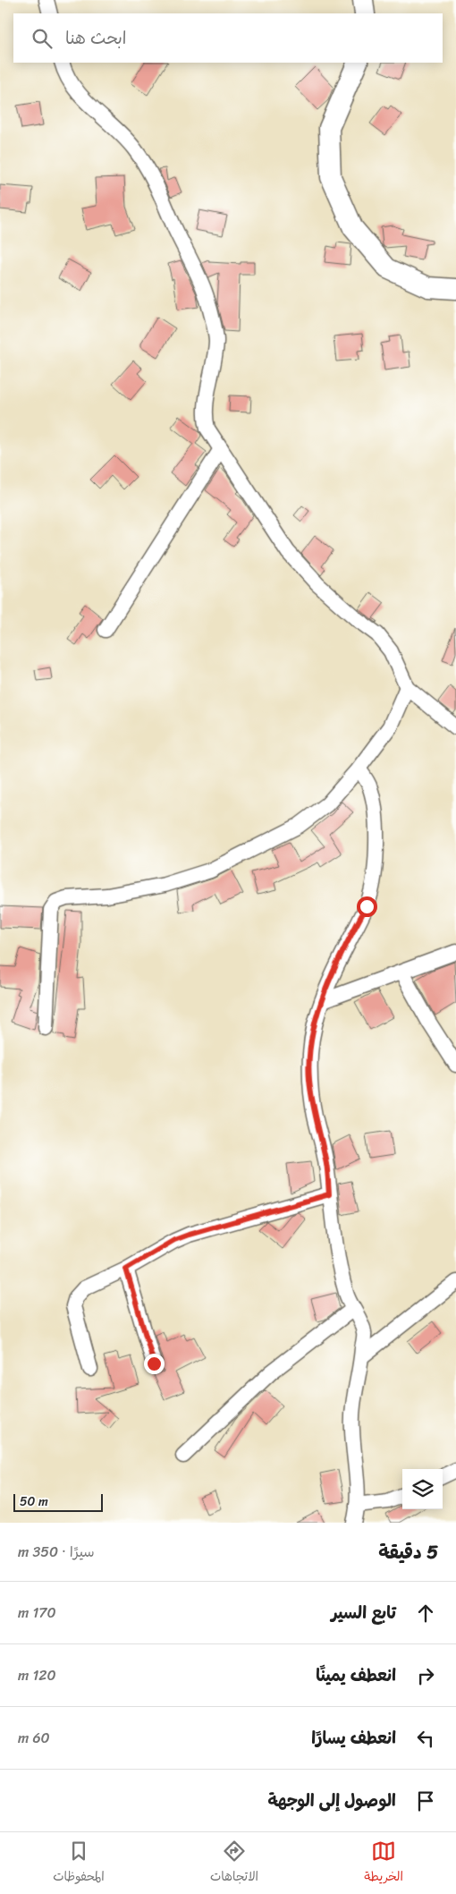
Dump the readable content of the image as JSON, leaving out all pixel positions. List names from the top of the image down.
{
  "scale_bar": "50 m",
  "page": {
    "search": "ابحث هنا",
    "scale": "50 m",
    "heading": ["5 دقيقة", "سيرًا · 350 m"],
    "list": [
      ["تابع السير", "170 m"],
      ["انعطف يمينًا", "120 m"],
      ["انعطف يسارًا", "60 m"],
      "الوصول إلى الوجهة"
    ],
    "nav": ["الخريطة", "الاتجاهات", "المحفوظات"]
  }
}
